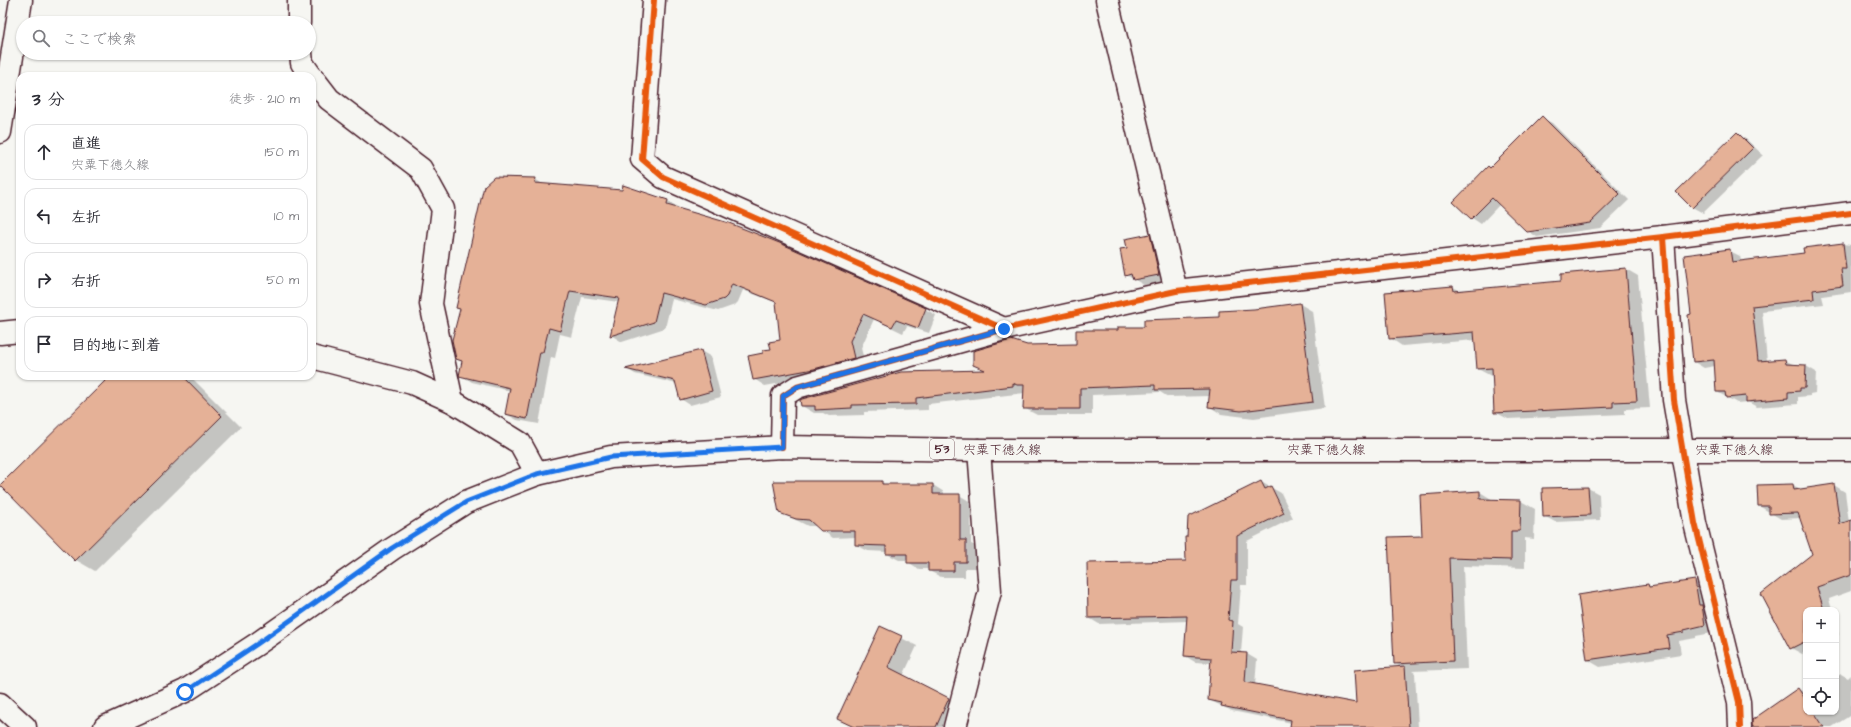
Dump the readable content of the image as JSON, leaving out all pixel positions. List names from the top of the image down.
{
  "streets": {
    "street": ["53", "宍粟下徳久線"]
  },
  "page": {
    "search": "ここで検索",
    "heading": ["3 分", "徒歩 · 210 m"],
    "list": [
      ["直進", "宍粟下徳久線", "150 m"],
      ["左折", "10 m"],
      ["右折", "50 m"],
      "目的地に到着"
    ],
    "map_buttons": ["+", "−"]
  }
}
